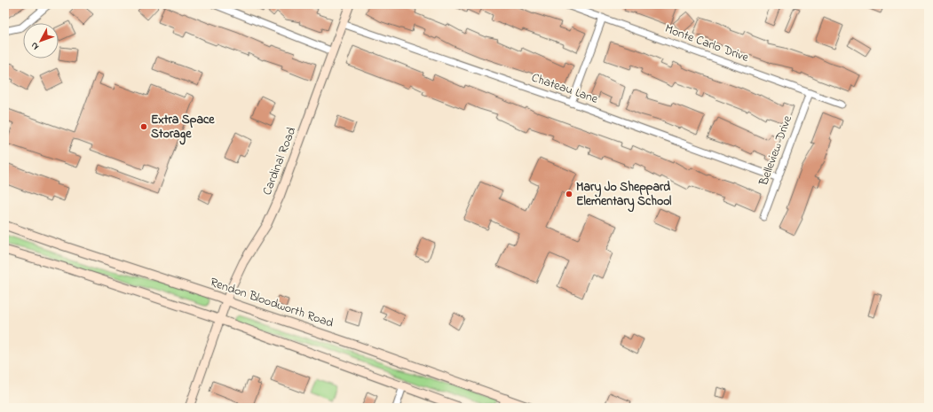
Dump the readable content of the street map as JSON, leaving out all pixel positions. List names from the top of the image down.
{
  "streets": {
    "main road": ["Cardinal Road", "Rendon Bloodworth Road"],
    "street": ["Monte Carlo Drive", "Chateau Lane", "Belleview Drive"]
  },
  "crossings": [
    ["Monte Carlo Drive", "Belleview Drive"],
    ["Chateau Lane", "Belleview Drive"],
    ["Chateau Lane", "Cardinal Road"],
    ["Cardinal Road", "Rendon Bloodworth Road"]
  ],
  "places": ["Extra Space Storage", "Mary Jo Sheppard Elementary School"],
  "north": "bottom left"
}
